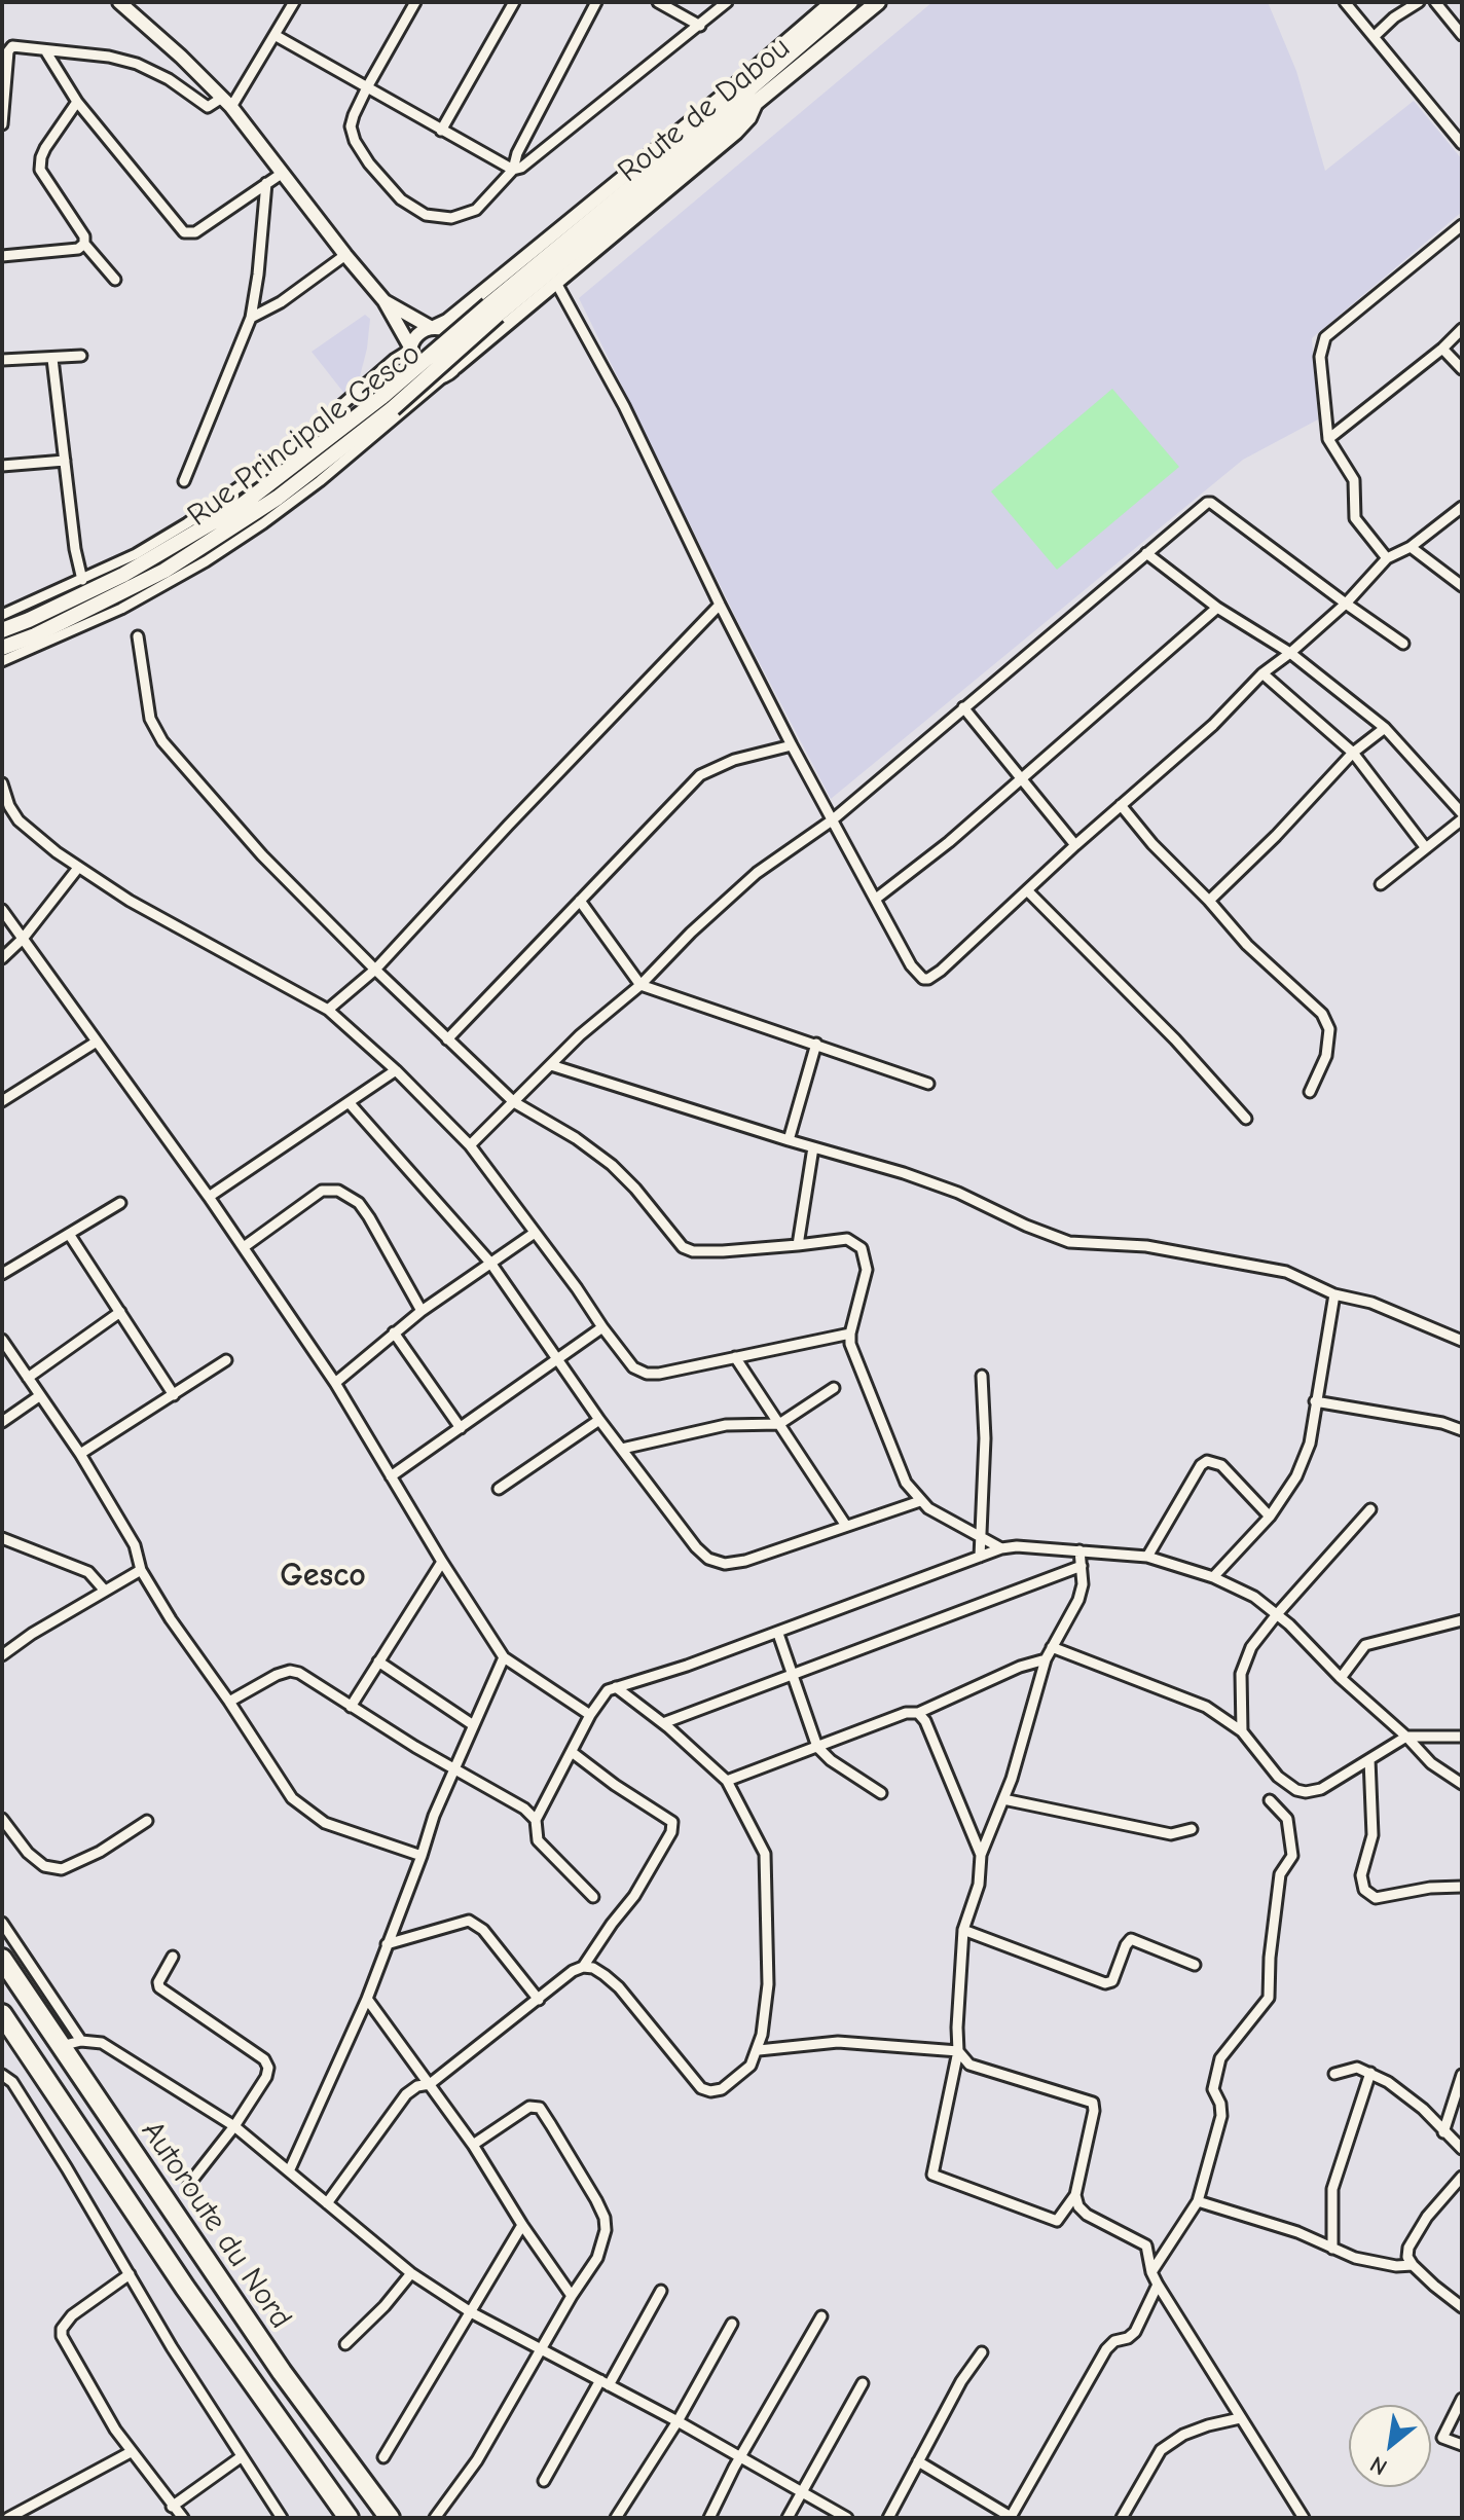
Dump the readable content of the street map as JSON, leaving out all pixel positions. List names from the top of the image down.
{
  "streets": {
    "highway": ["Autoroute du Nord"],
    "main road": ["Route de Dabou", "Rue Principale Gesco"]
  },
  "crossings": [
    ["Route de Dabou", "Rue Principale Gesco"]
  ],
  "districts": ["Gesco"],
  "north": "bottom left"
}
